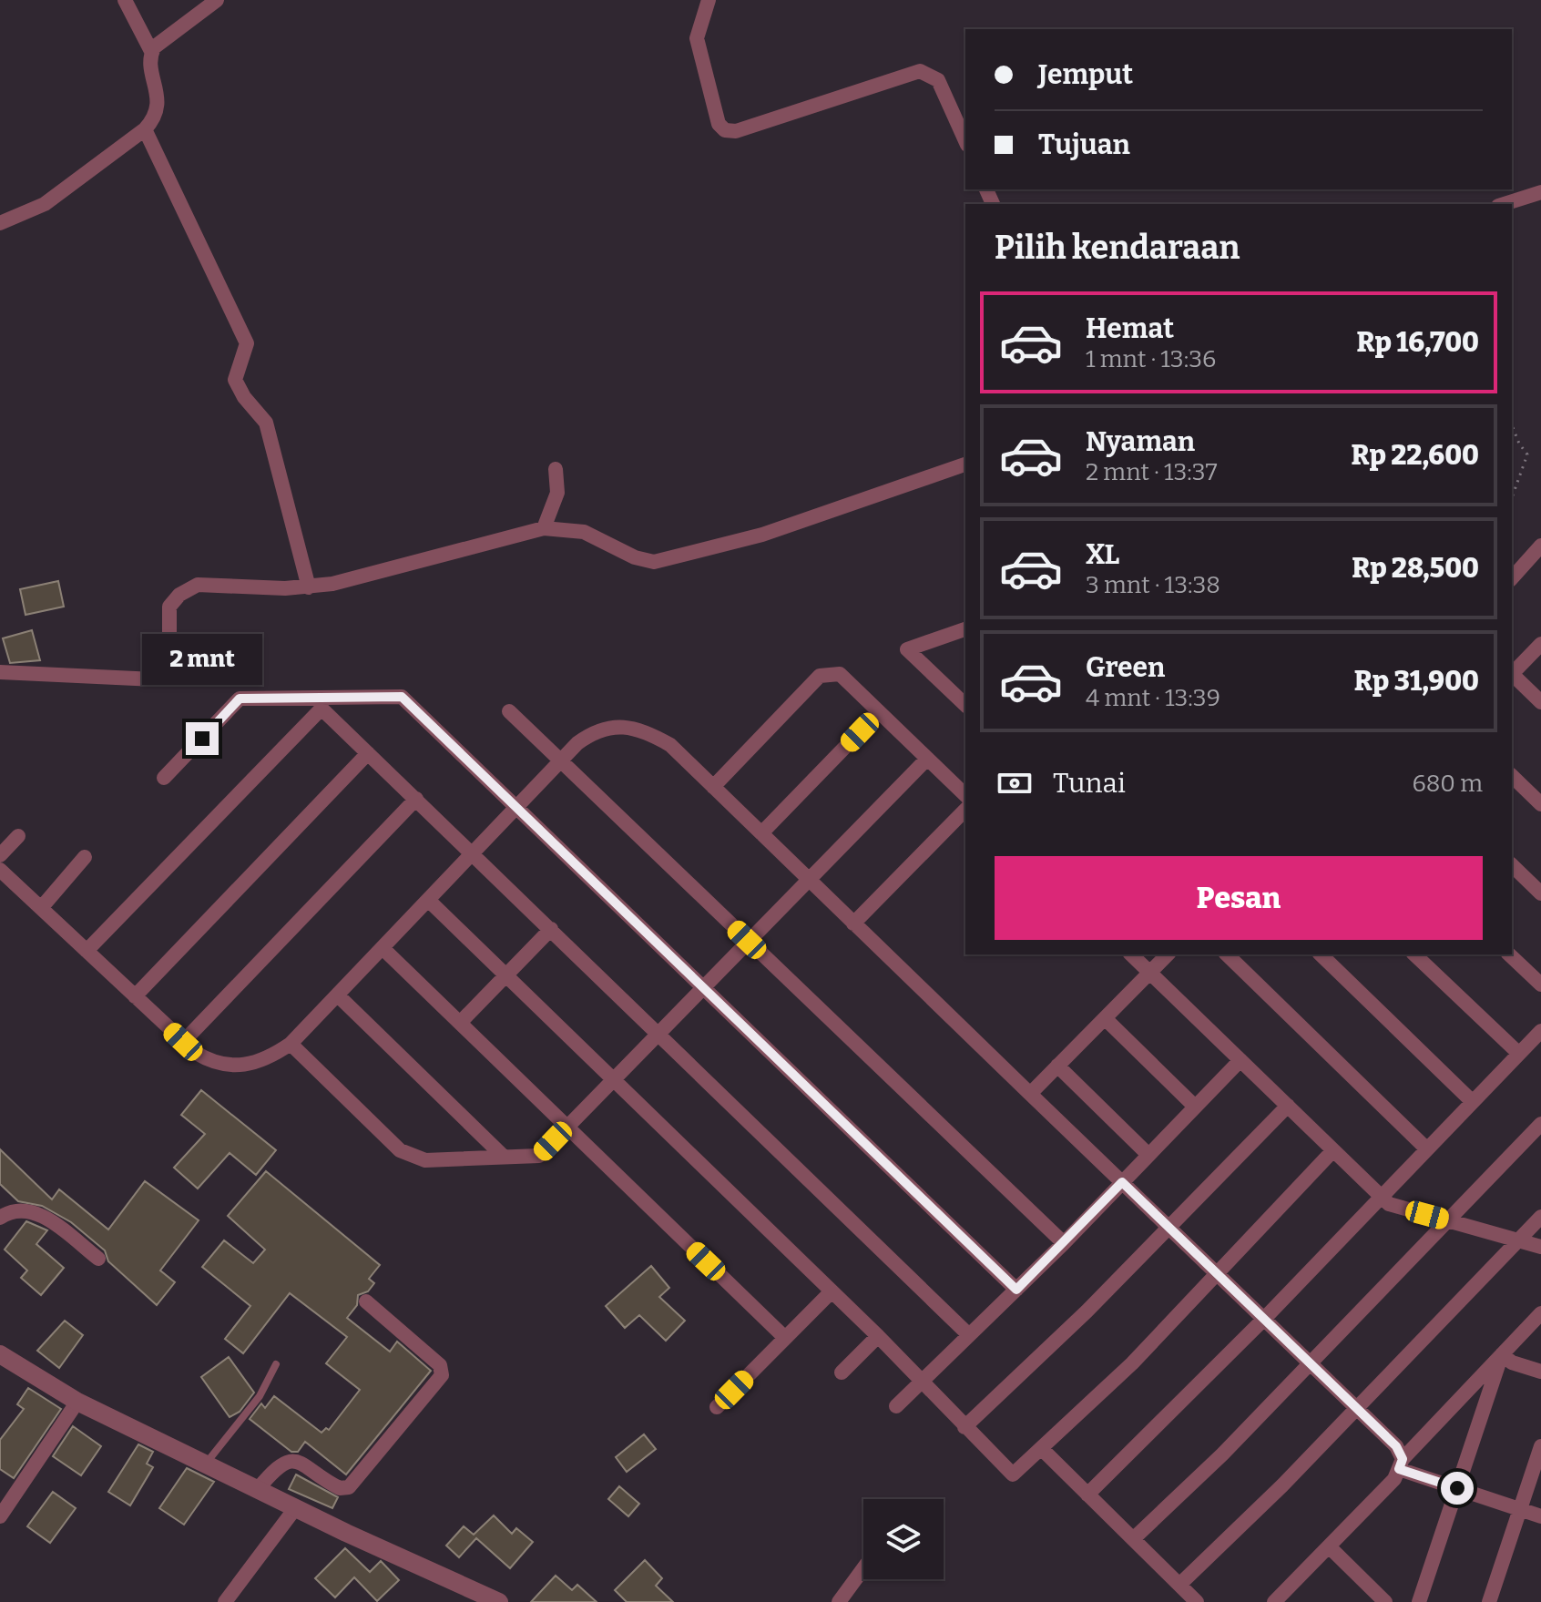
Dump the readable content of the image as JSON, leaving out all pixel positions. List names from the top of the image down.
{
  "page": {
    "banner": ["Jemput", "Tujuan"],
    "heading": "Pilih kendaraan",
    "list": [
      {
        "name": "Hemat",
        "note": "1 mnt · 13:36",
        "value": "Rp 16,700"
      },
      {
        "name": "Nyaman",
        "note": "2 mnt · 13:37",
        "value": "Rp 22,600"
      },
      {
        "name": "XL",
        "note": "3 mnt · 13:38",
        "value": "Rp 28,500"
      },
      {
        "name": "Green",
        "note": "4 mnt · 13:39",
        "value": "Rp 31,900"
      }
    ],
    "bubble": "2 mnt",
    "pay": ["Tunai", "680 m"],
    "buttons": "Pesan"
  }
}
